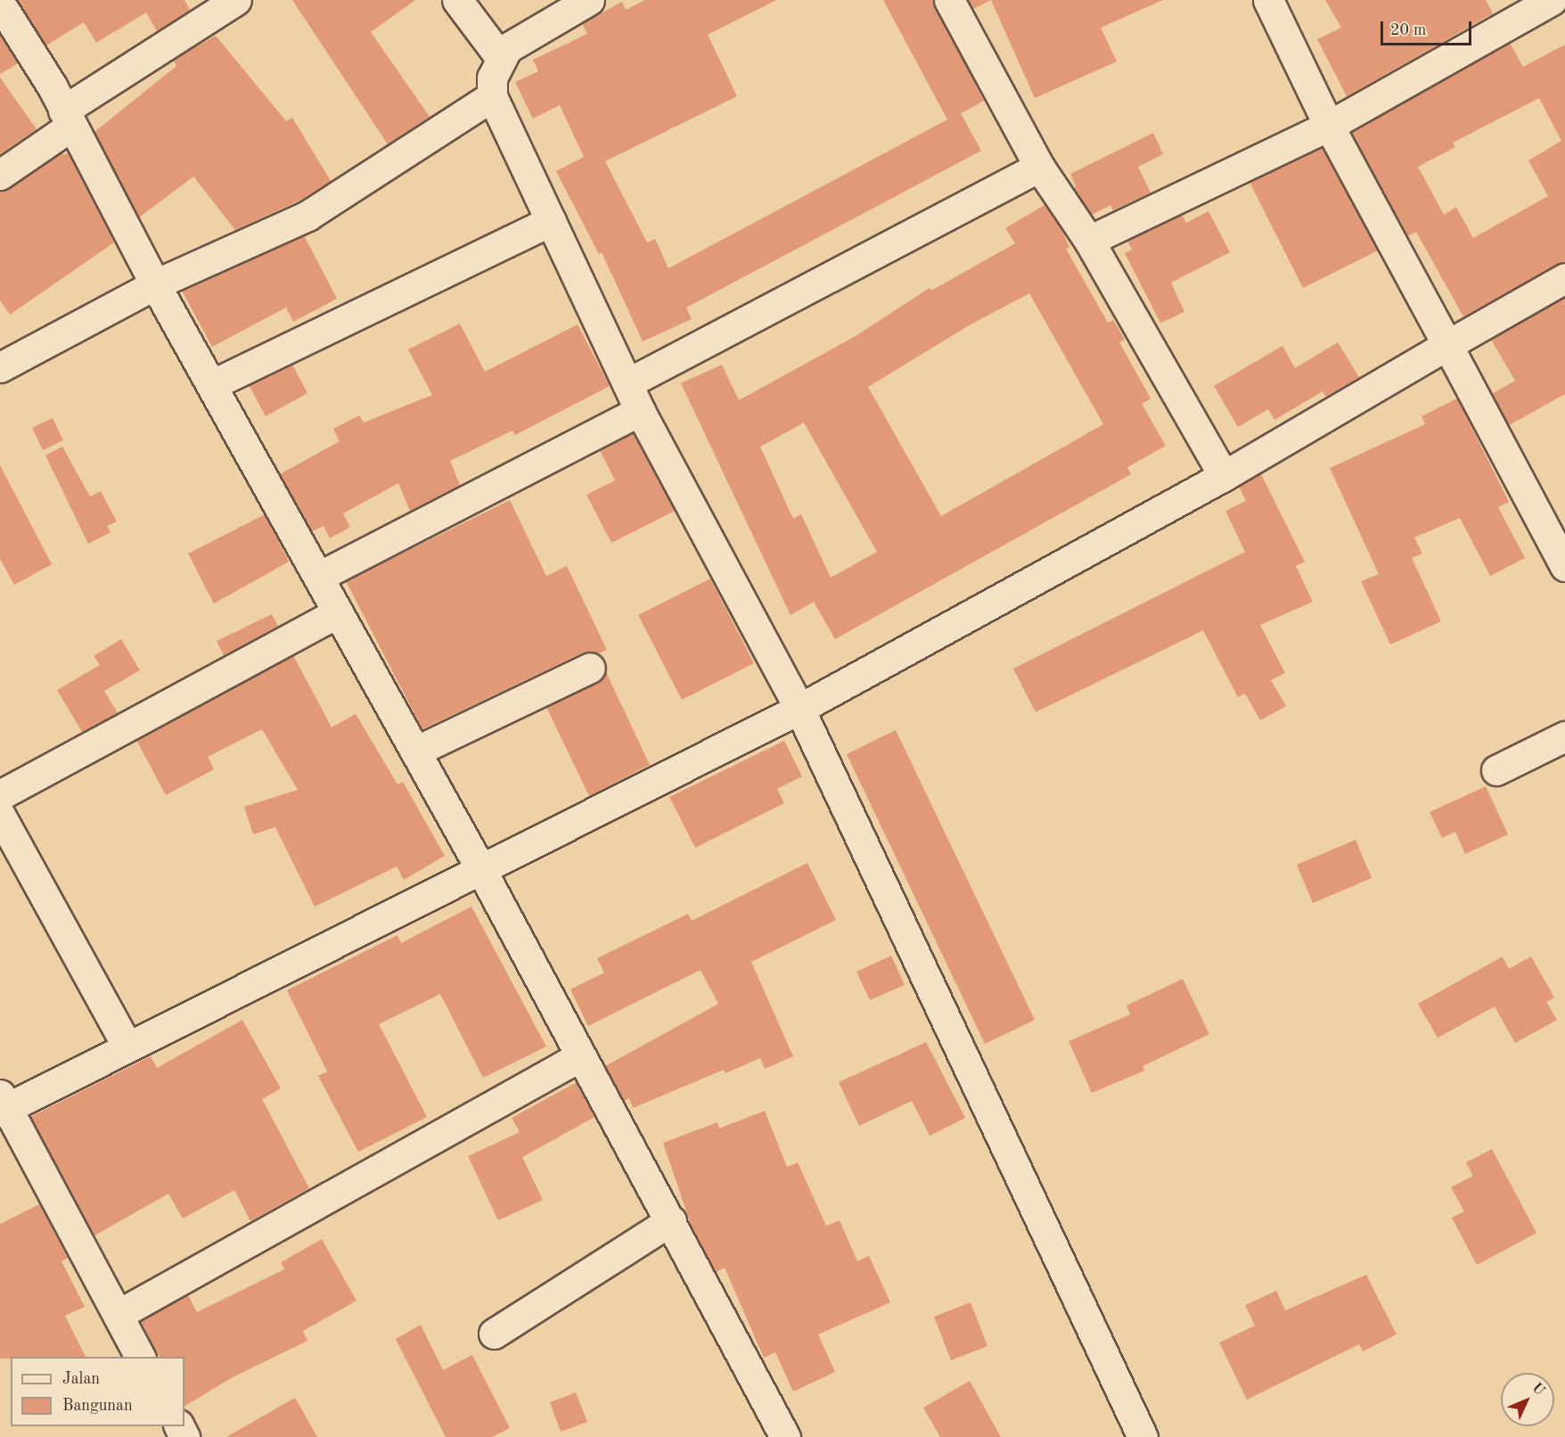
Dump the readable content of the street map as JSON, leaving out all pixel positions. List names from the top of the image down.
{
  "legend": ["Jalan", "Bangunan"],
  "scale_bar": "20 m",
  "north": "top right"
}
